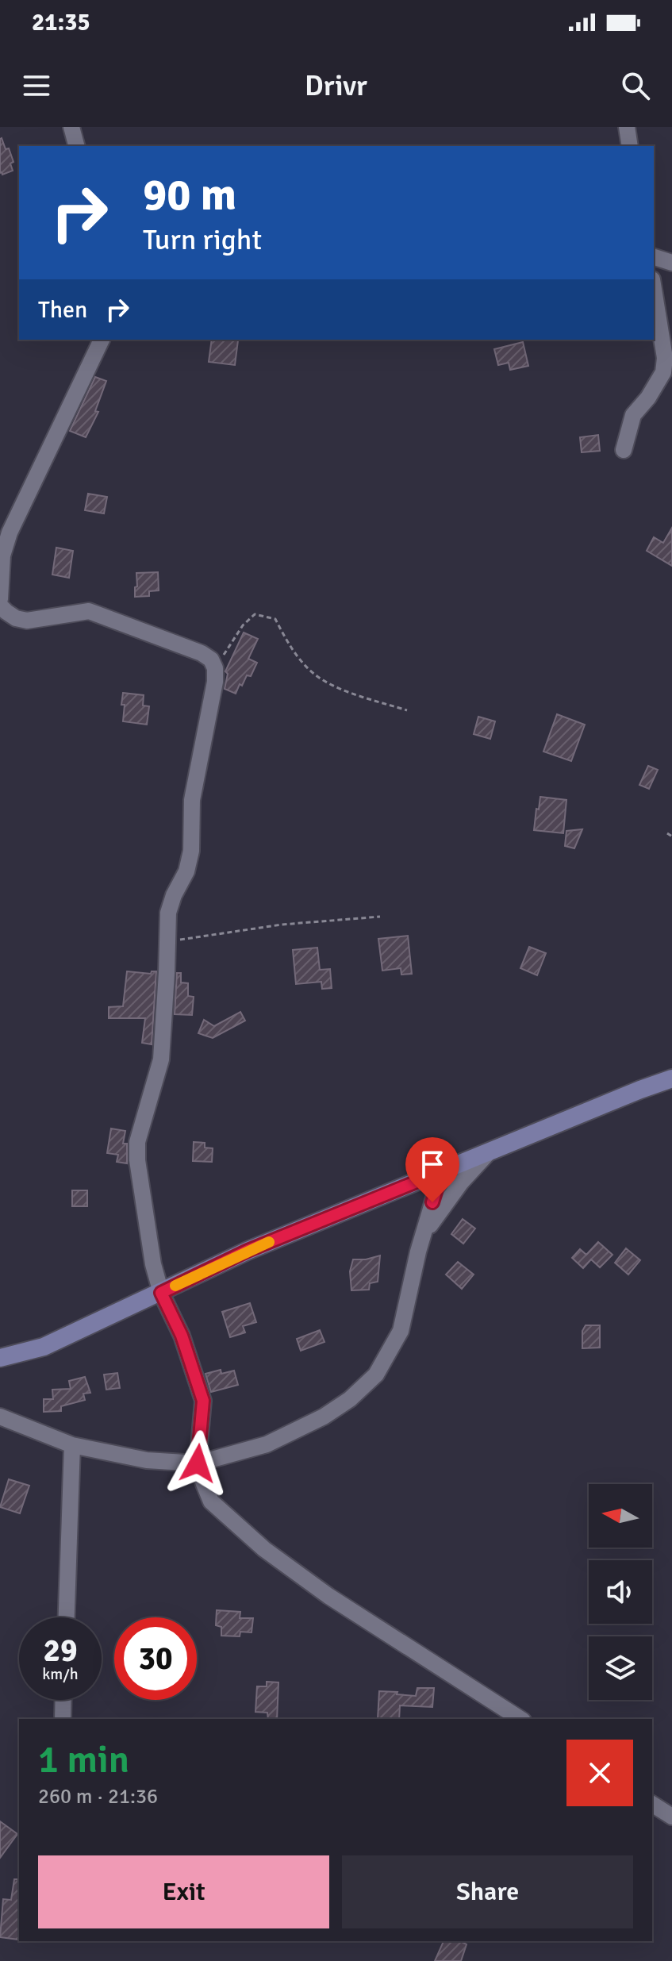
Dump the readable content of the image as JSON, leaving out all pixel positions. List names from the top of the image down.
{
  "north": "left",
  "page": {
    "status": "21:35",
    "header": "Drivr",
    "turn": ["90 m", "Turn right"],
    "then": "Then",
    "speed": "29 km/h",
    "limit": "30",
    "heading": ["1 min", "260 m · 21:36"],
    "buttons": ["Exit", "Share"]
  }
}
